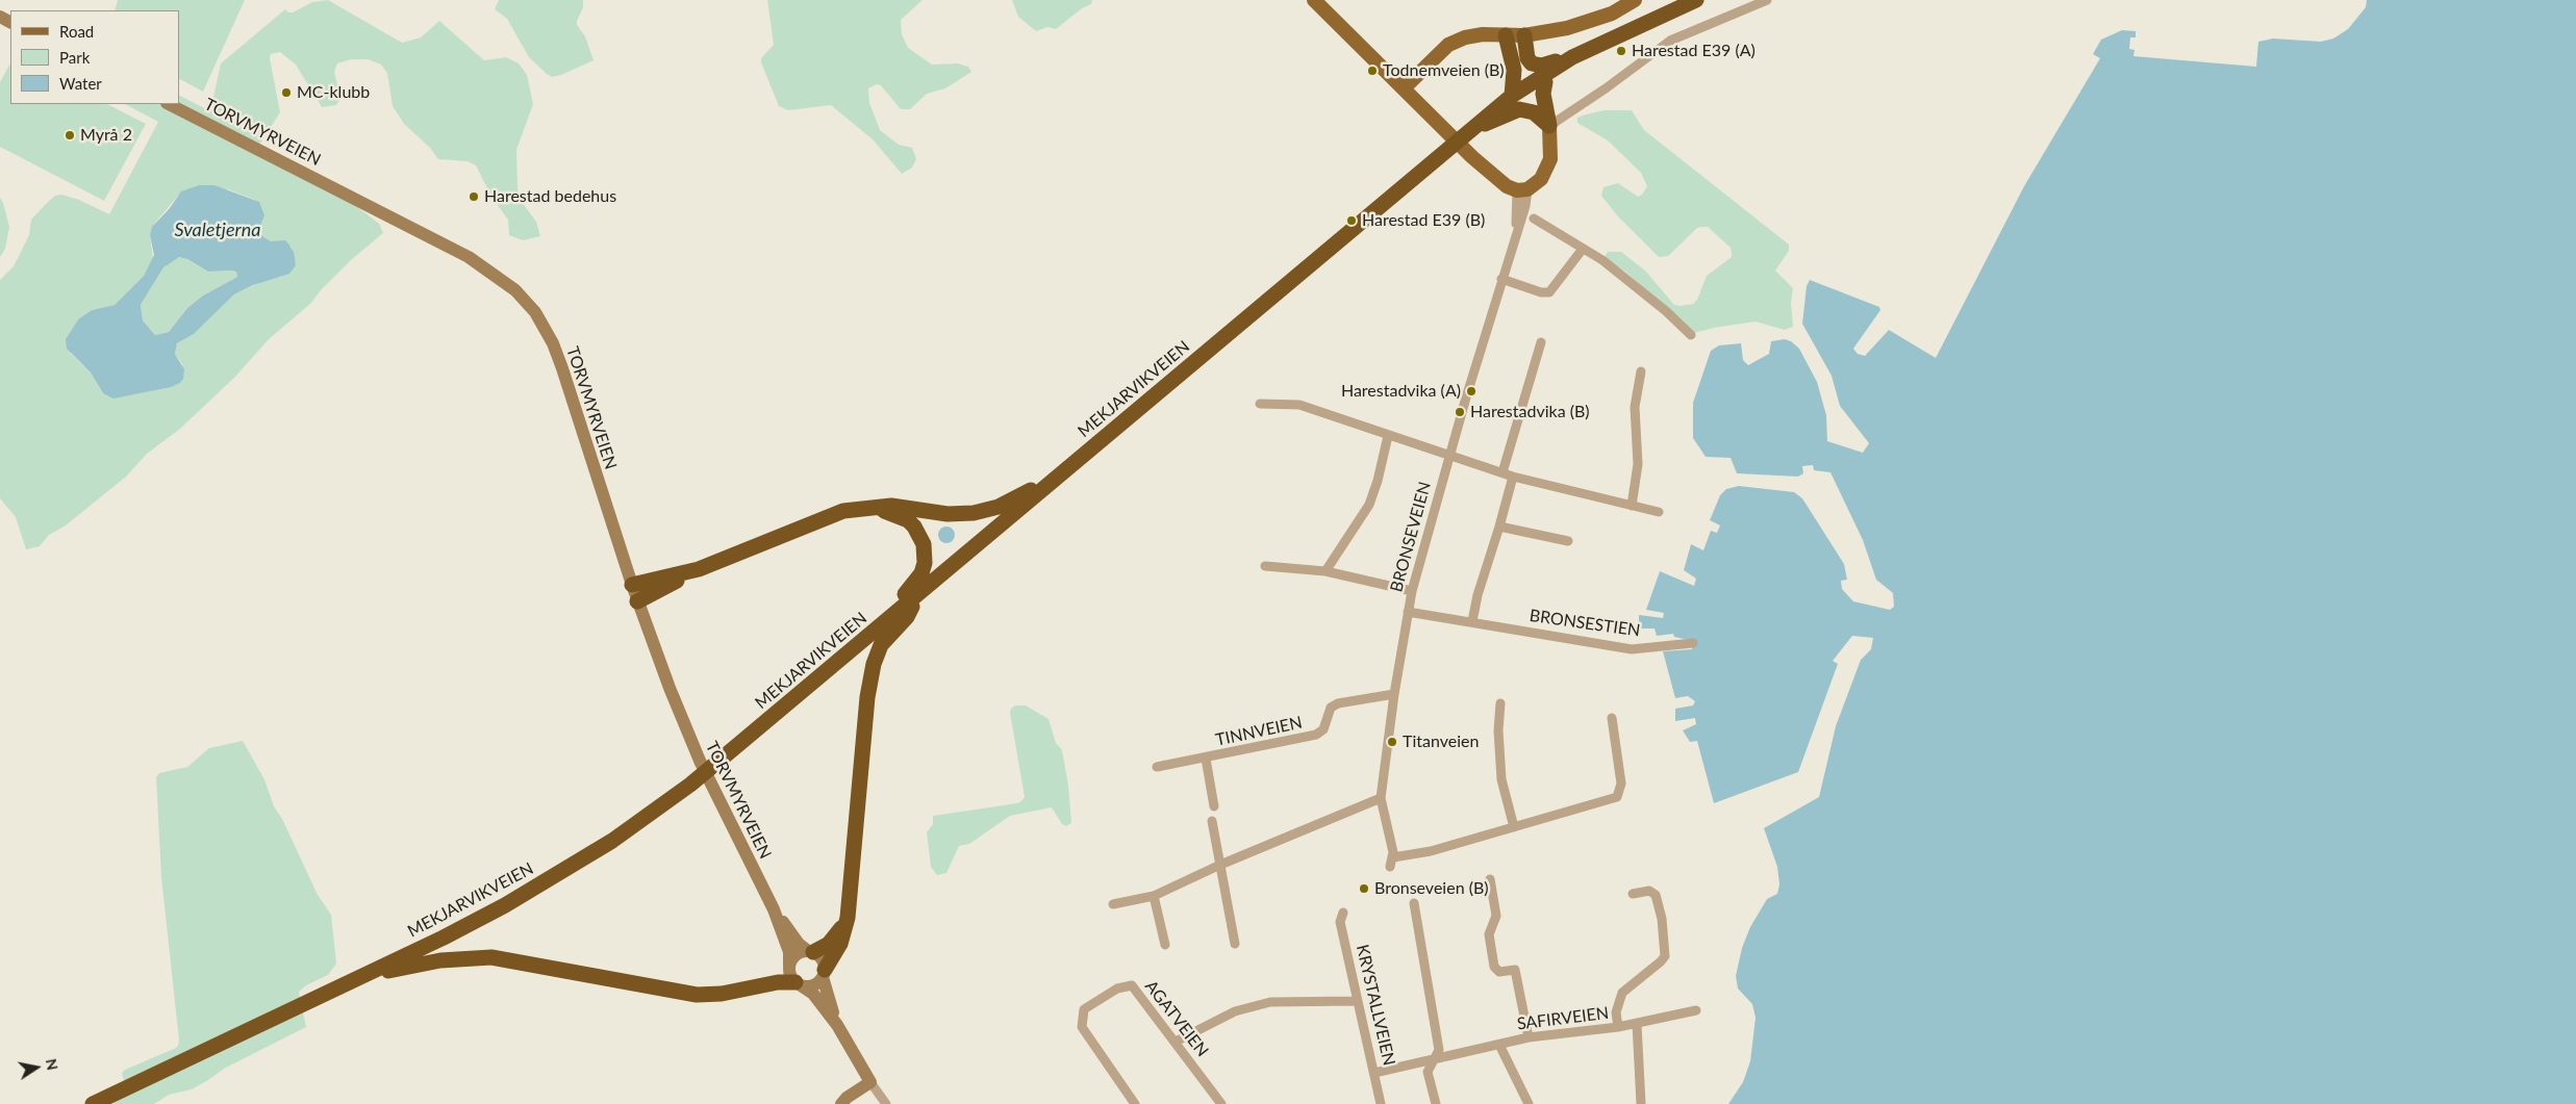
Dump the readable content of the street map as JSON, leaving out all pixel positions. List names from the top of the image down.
{
  "streets": {
    "highway": ["MEKJARVIKVEIEN"],
    "main road": ["TORVMYRVEIEN"],
    "street": [
      "BRONSEVEIEN",
      "BRONSESTIEN",
      "TINNVEIEN",
      "KRYSTALLVEIEN",
      "AGATVEIEN",
      "SAFIRVEIEN"
    ]
  },
  "crossings": [
    ["BRONSEVEIEN", "BRONSESTIEN"],
    ["BRONSEVEIEN", "TINNVEIEN"],
    ["KRYSTALLVEIEN", "SAFIRVEIEN"]
  ],
  "water": ["Svaletjerna"],
  "places": [
    "Harestad E39 (A)",
    "Todnemveien (B)",
    "MC-klubb",
    "Myrå 2",
    "Harestad bedehus",
    "Harestad E39 (B)",
    "Harestadvika (A)",
    "Harestadvika (B)",
    "Titanveien",
    "Bronseveien (B)"
  ],
  "legend": ["Road", "Park", "Water"],
  "north": "right"
}
